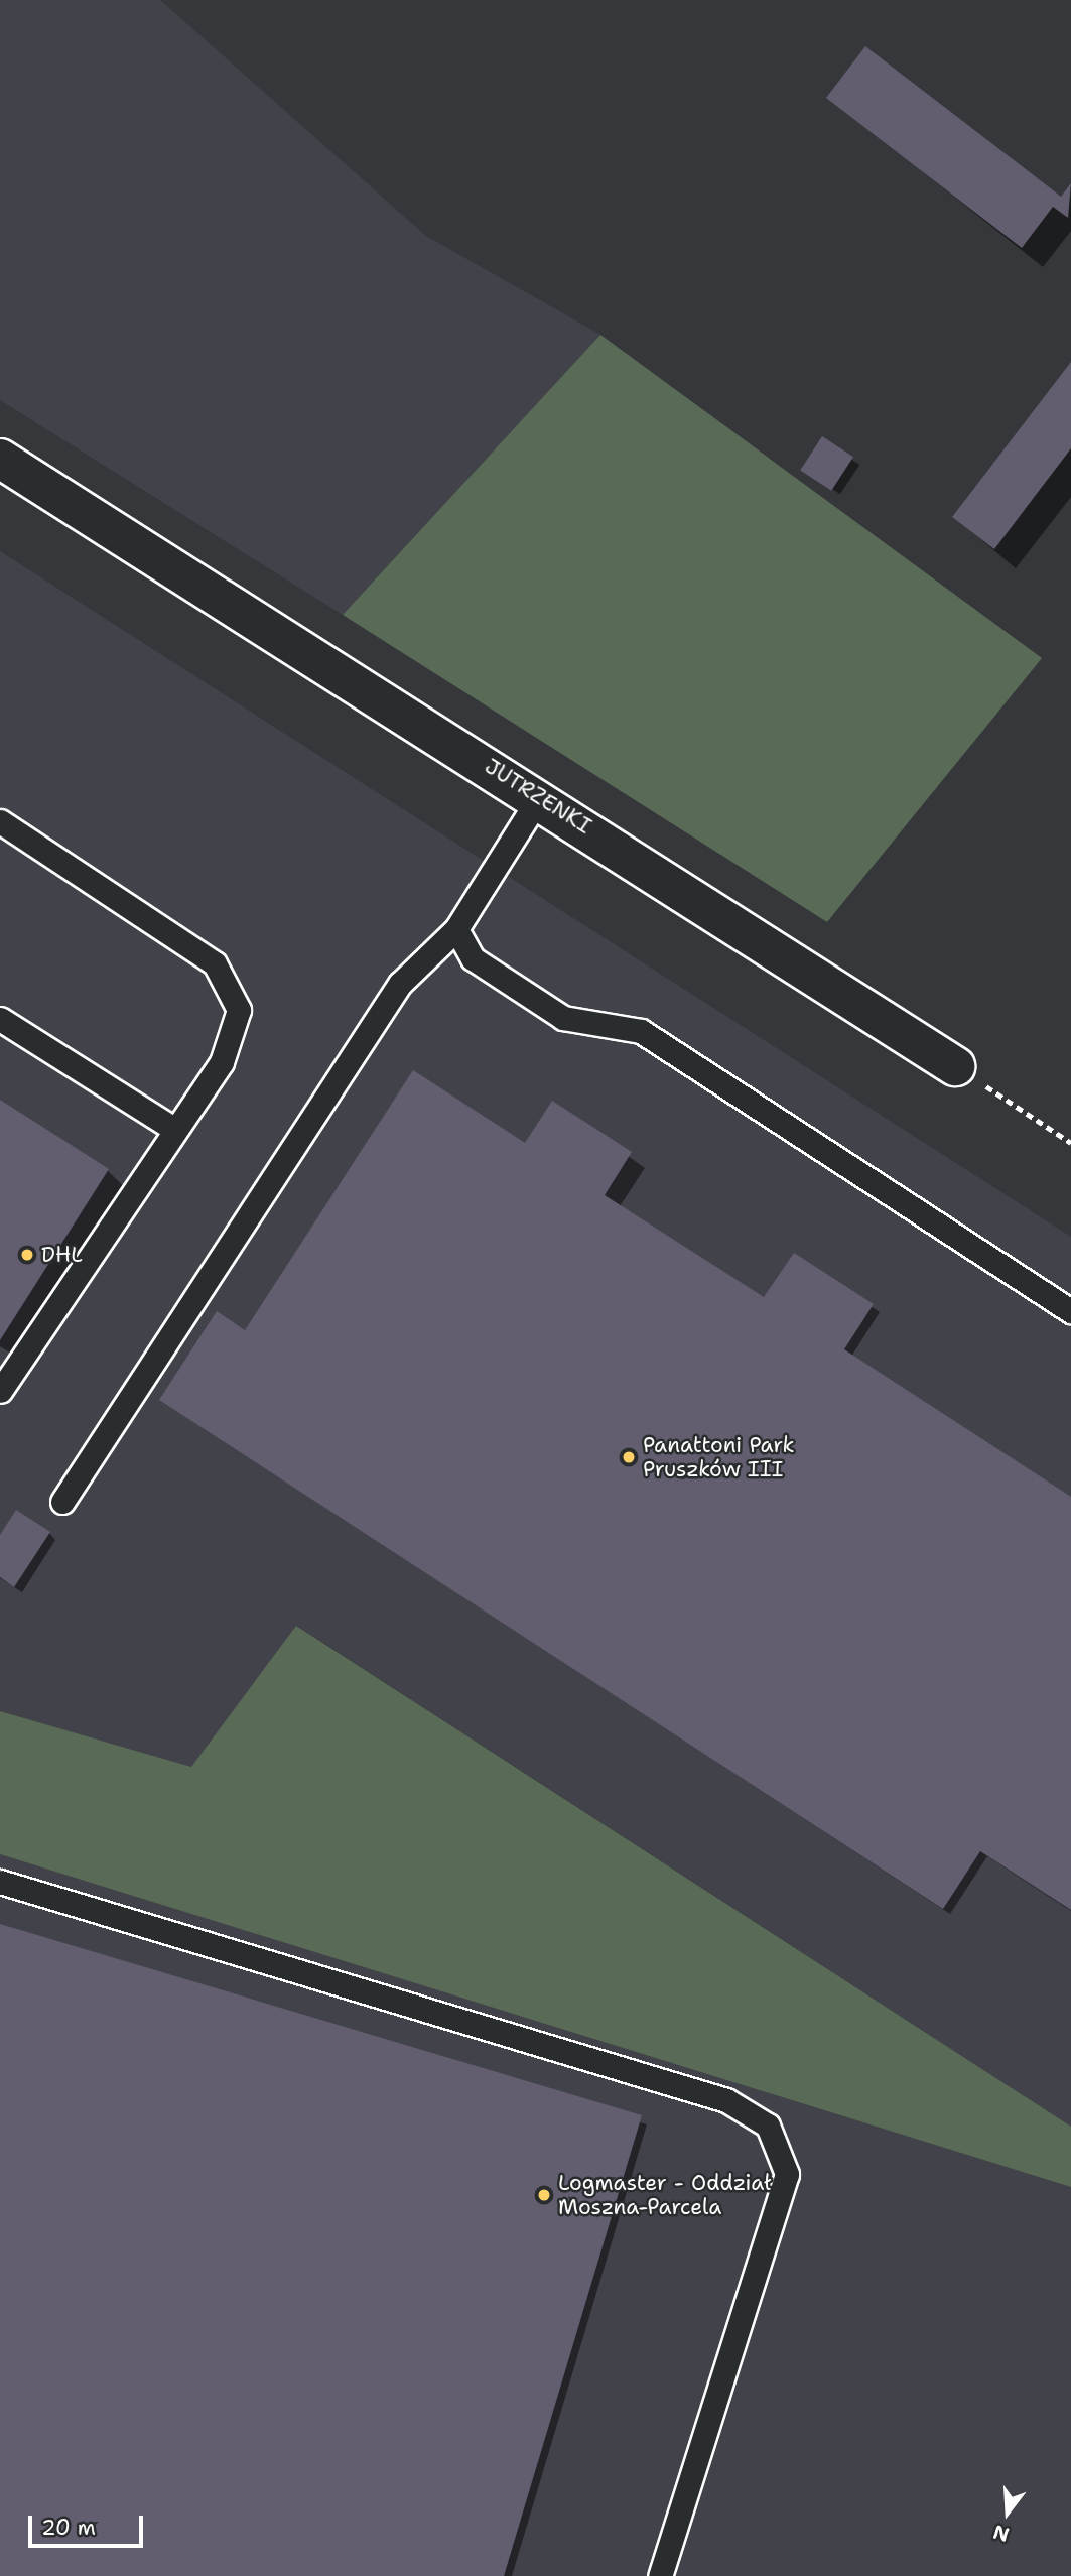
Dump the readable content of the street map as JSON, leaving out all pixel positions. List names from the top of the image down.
{
  "streets": {
    "street": ["JUTRZENKI"]
  },
  "places": ["DHL", "Panattoni Park Pruszków III", "Logmaster - Oddział Moszna-Parcela"],
  "scale_bar": "20 m",
  "north": "bottom"
}
